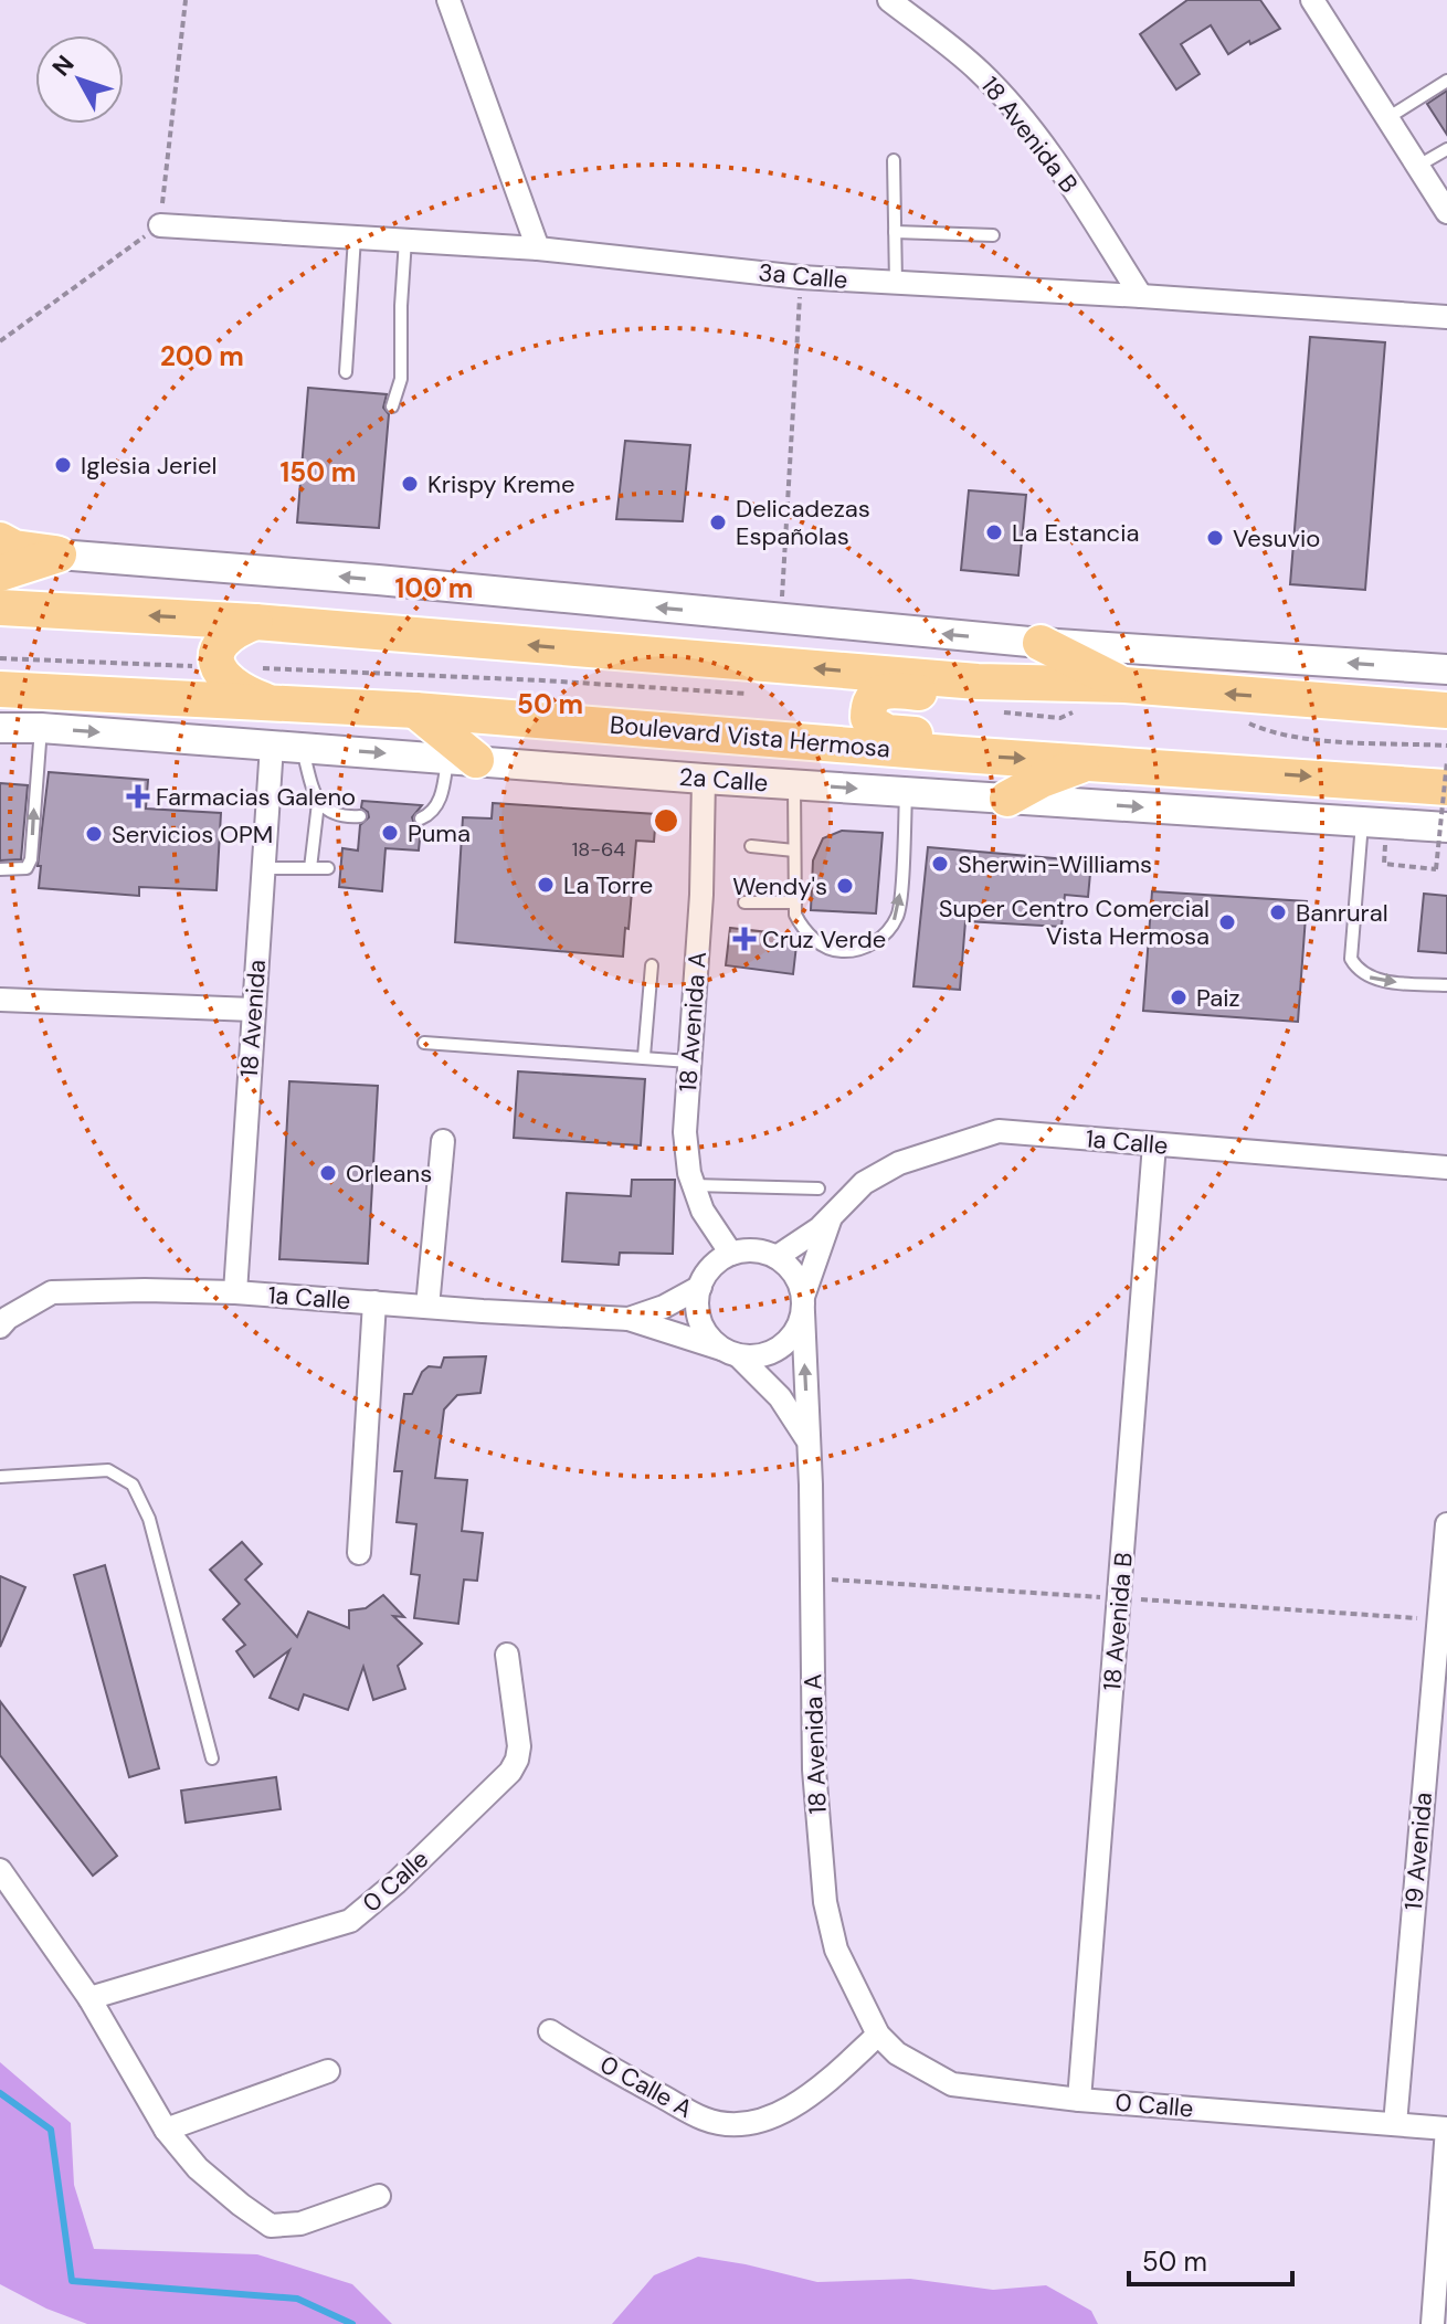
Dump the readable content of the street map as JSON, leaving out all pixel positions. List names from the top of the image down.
{
  "streets": {
    "main road": ["Boulevard Vista Hermosa"],
    "street": [
      "18 Avenida B",
      "3a Calle",
      "2a Calle",
      "18 Avenida",
      "18 Avenida A",
      "1a Calle",
      "19 Avenida",
      "0 Calle",
      "0 Calle A"
    ]
  },
  "crossings": [
    ["18 Avenida B", "3a Calle"],
    ["18 Avenida B", "1a Calle"],
    ["18 Avenida B", "0 Calle"],
    ["2a Calle", "18 Avenida"],
    ["2a Calle", "18 Avenida A"],
    ["18 Avenida", "1a Calle"],
    ["18 Avenida A", "1a Calle"],
    ["18 Avenida A", "0 Calle"],
    ["18 Avenida A", "0 Calle A"],
    ["19 Avenida", "0 Calle"],
    ["0 Calle", "0 Calle A"]
  ],
  "places": {
    "other": [
      "Iglesia Jeriel",
      "Krispy Kreme",
      "Delicadezas Españolas",
      "La Estancia",
      "Vesuvio",
      "Puma",
      "Servicios OPM",
      "Sherwin-Williams",
      "La Torre",
      "Wendy's",
      "Banrural",
      "Super Centro Comercial Vista Hermosa",
      "Paiz",
      "Orleans"
    ],
    "health": ["Farmacias Galeno", "Cruz Verde"]
  },
  "house_numbers": ["18-64"],
  "scale_bar": "50 m",
  "north": "top left",
  "rings": [
    "200 m",
    "150 m",
    "100 m",
    "50 m"
  ]
}
